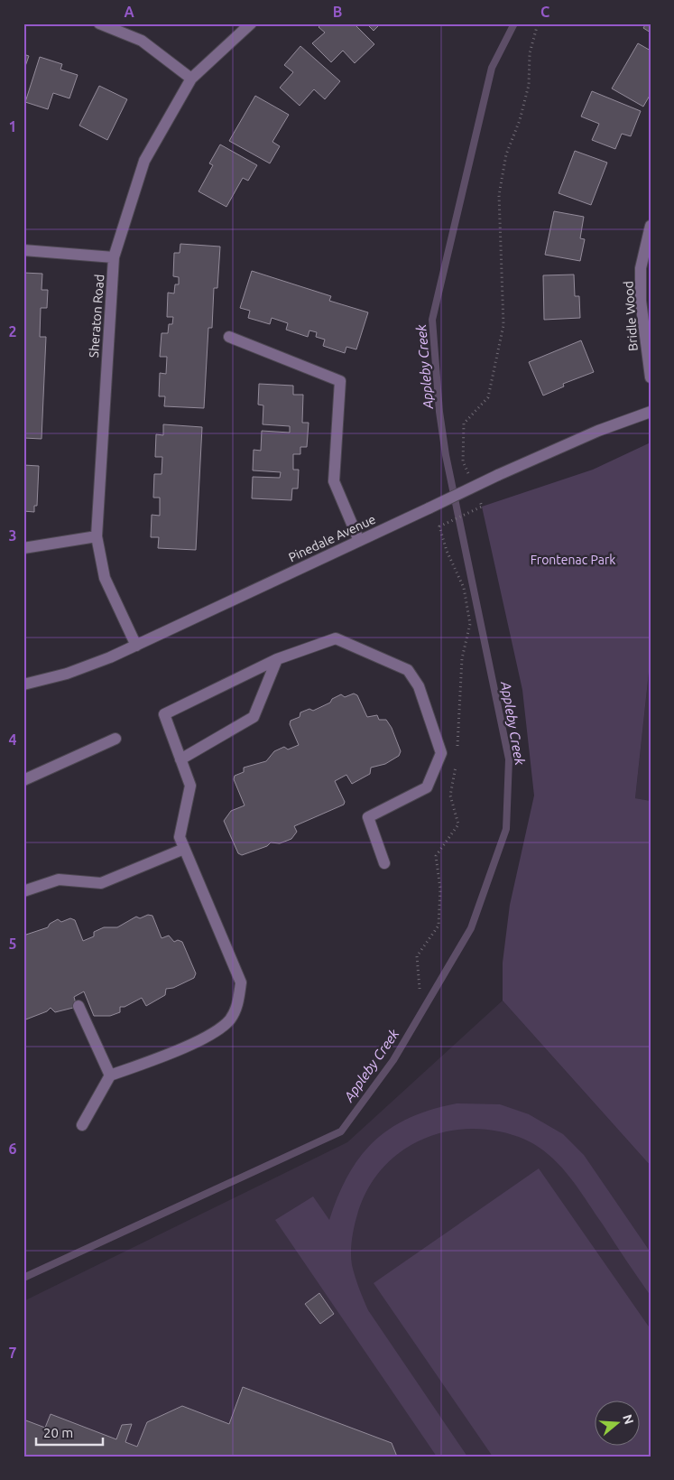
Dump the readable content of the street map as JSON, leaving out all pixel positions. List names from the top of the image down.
{
  "streets": {
    "street": ["Sheraton Road", "Bridle Wood", "Pinedale Avenue"]
  },
  "crossings": [
    ["Sheraton Road", "Pinedale Avenue"]
  ],
  "water": ["Appleby Creek"],
  "parks": ["Frontenac Park"],
  "scale_bar": "20 m",
  "north": "right",
  "grid": {
    "columns": ["A", "B", "C"],
    "rows": [
      "1",
      "2",
      "3",
      "4",
      "5",
      "6",
      "7"
    ]
  }
}
